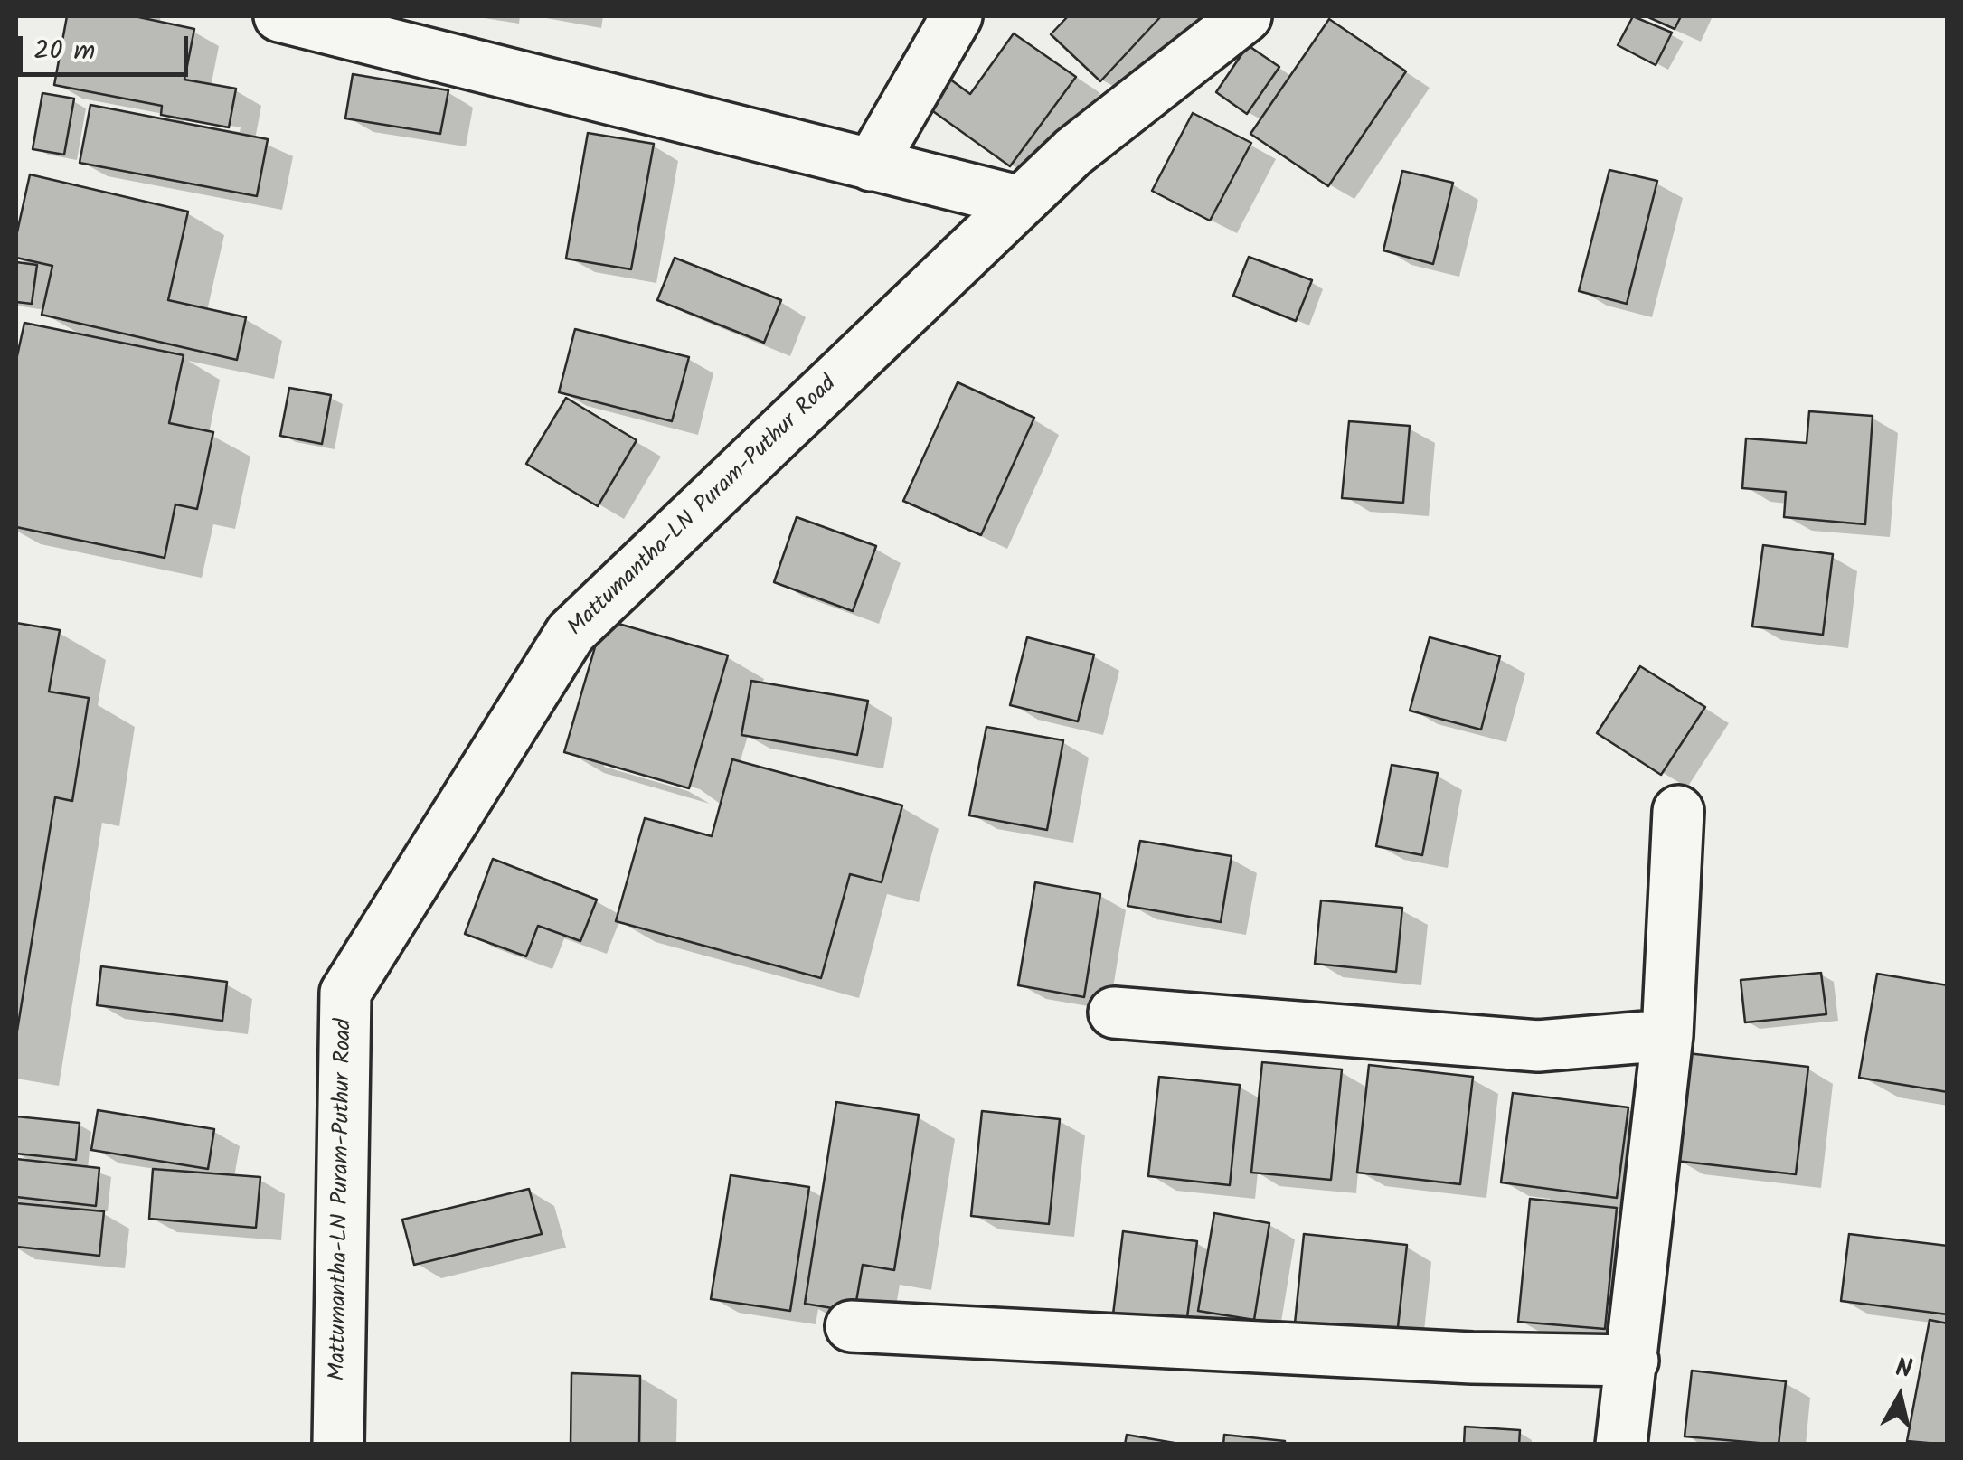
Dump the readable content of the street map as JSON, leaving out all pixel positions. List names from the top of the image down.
{
  "streets": {
    "street": ["Mattumantha-LN Puram-Puthur Road"]
  },
  "scale_bar": "20 m",
  "north": "top"
}
